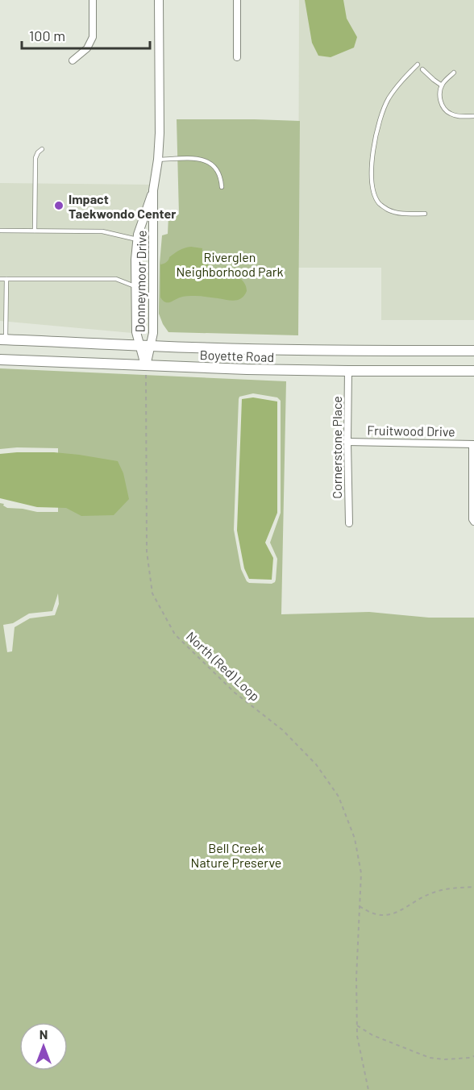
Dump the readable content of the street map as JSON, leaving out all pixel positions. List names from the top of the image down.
{
  "streets": {
    "main road": ["Boyette Road"],
    "street": ["Donneymoor Drive", "Fruitwood Drive", "Cornerstone Place"],
    "path": ["North (Red) Loop"]
  },
  "crossings": [
    ["Donneymoor Drive", "Boyette Road"],
    ["Boyette Road", "Cornerstone Place"],
    ["Fruitwood Drive", "Cornerstone Place"]
  ],
  "parks": ["Riverglen Neighborhood Park", "Bell Creek Nature Preserve"],
  "places": ["Impact Taekwondo Center"],
  "scale_bar": "100 m",
  "north": "top"
}
